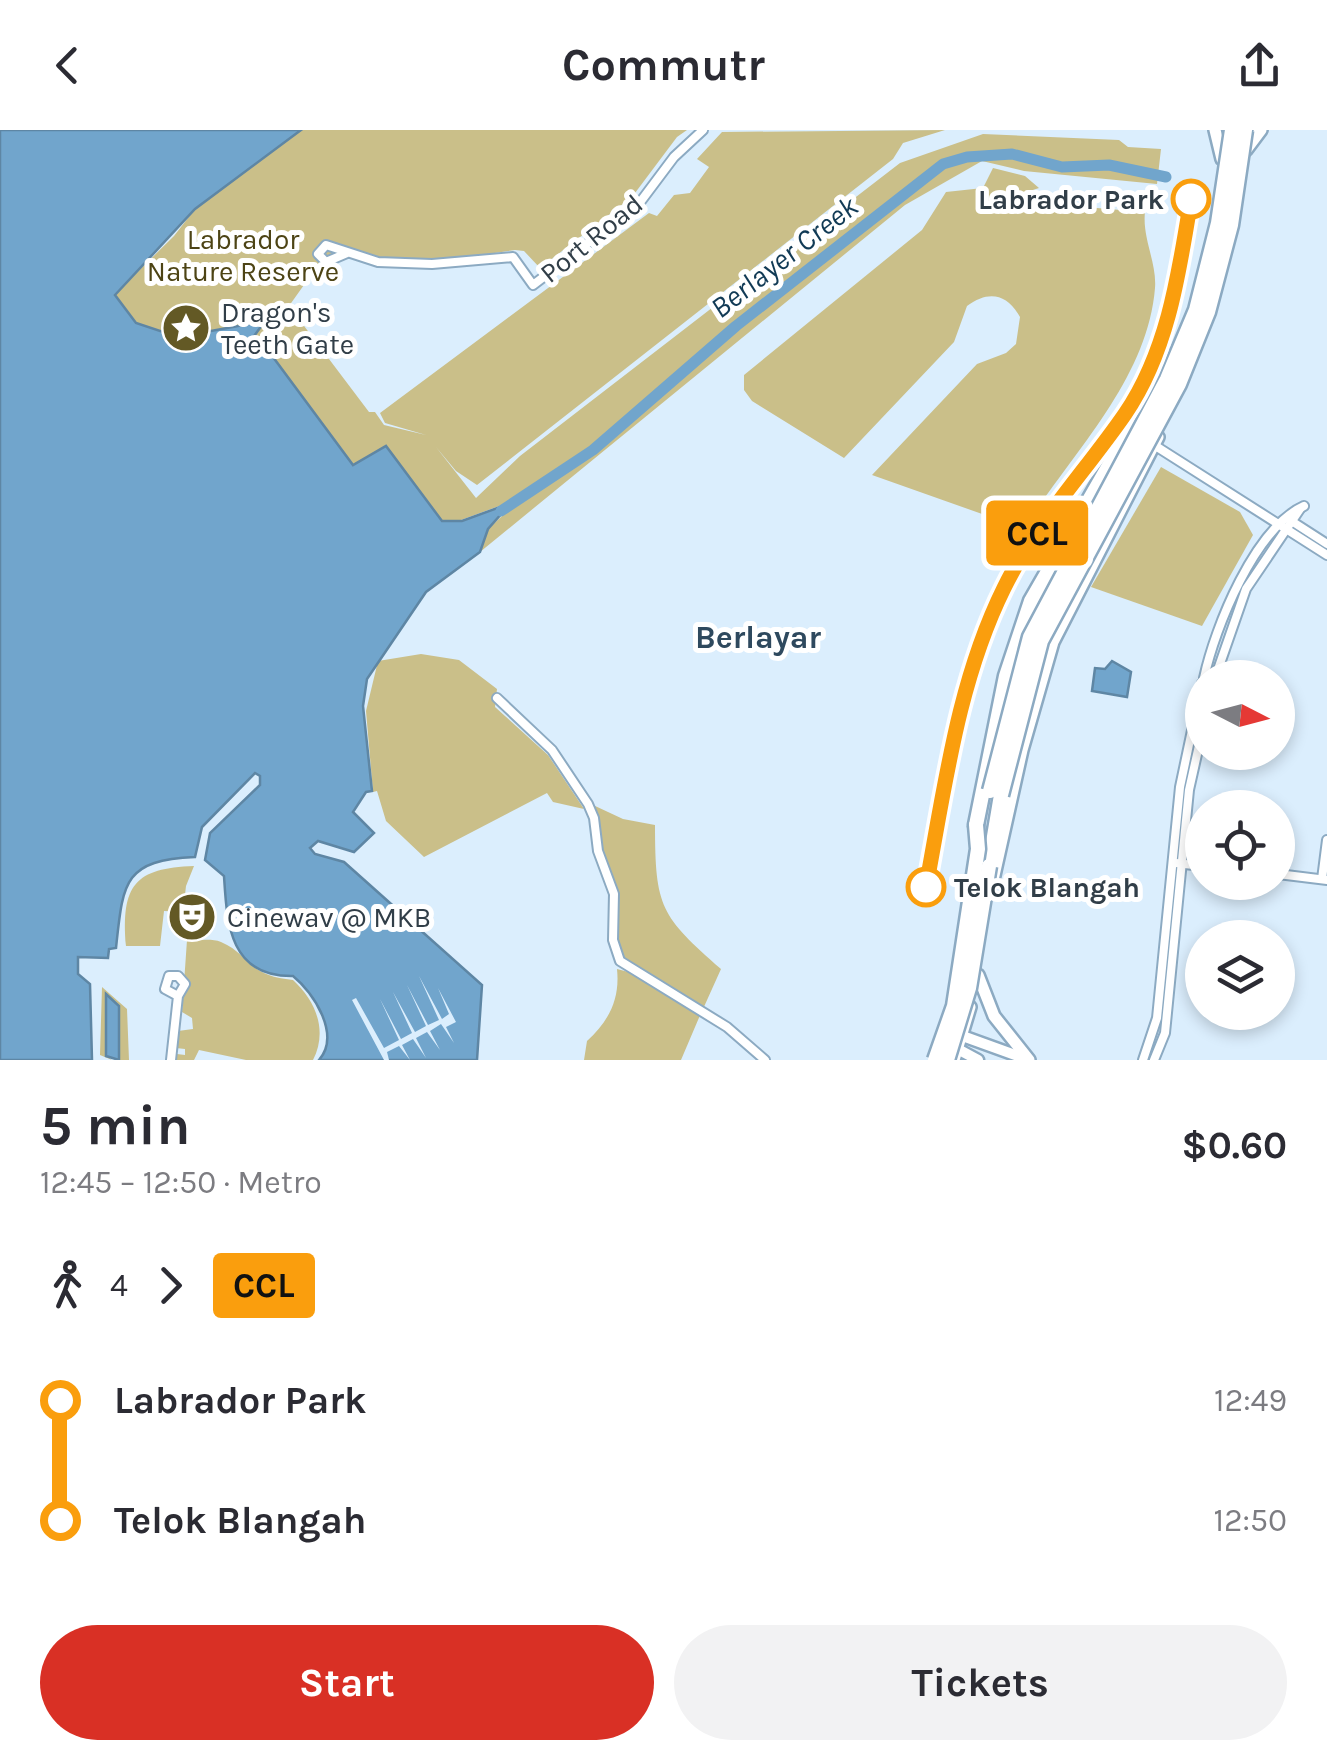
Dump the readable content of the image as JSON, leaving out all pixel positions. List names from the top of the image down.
{
  "streets": {
    "street": ["Port Road"]
  },
  "districts": ["Berlayar"],
  "water": ["Berlayer Creek"],
  "parks": ["Labrador Nature Reserve"],
  "places": {
    "other": ["Labrador Park", "Telok Blangah"],
    "place": ["Dragon's Teeth Gate"],
    "theatre": ["Cinewav @ MKB"]
  },
  "lines": ["metro line CCL"],
  "north": "right",
  "page": {
    "header": "Commutr",
    "on_map": "CCL",
    "heading": ["5 min", "12:45 – 12:50 · Metro", "$0.60"],
    "legs": ["4", "CCL"],
    "list": [
      {
        "name": "Labrador Park",
        "value": "12:49"
      },
      {
        "name": "Telok Blangah",
        "value": "12:50"
      }
    ],
    "buttons": ["Start", "Tickets"]
  }
}
